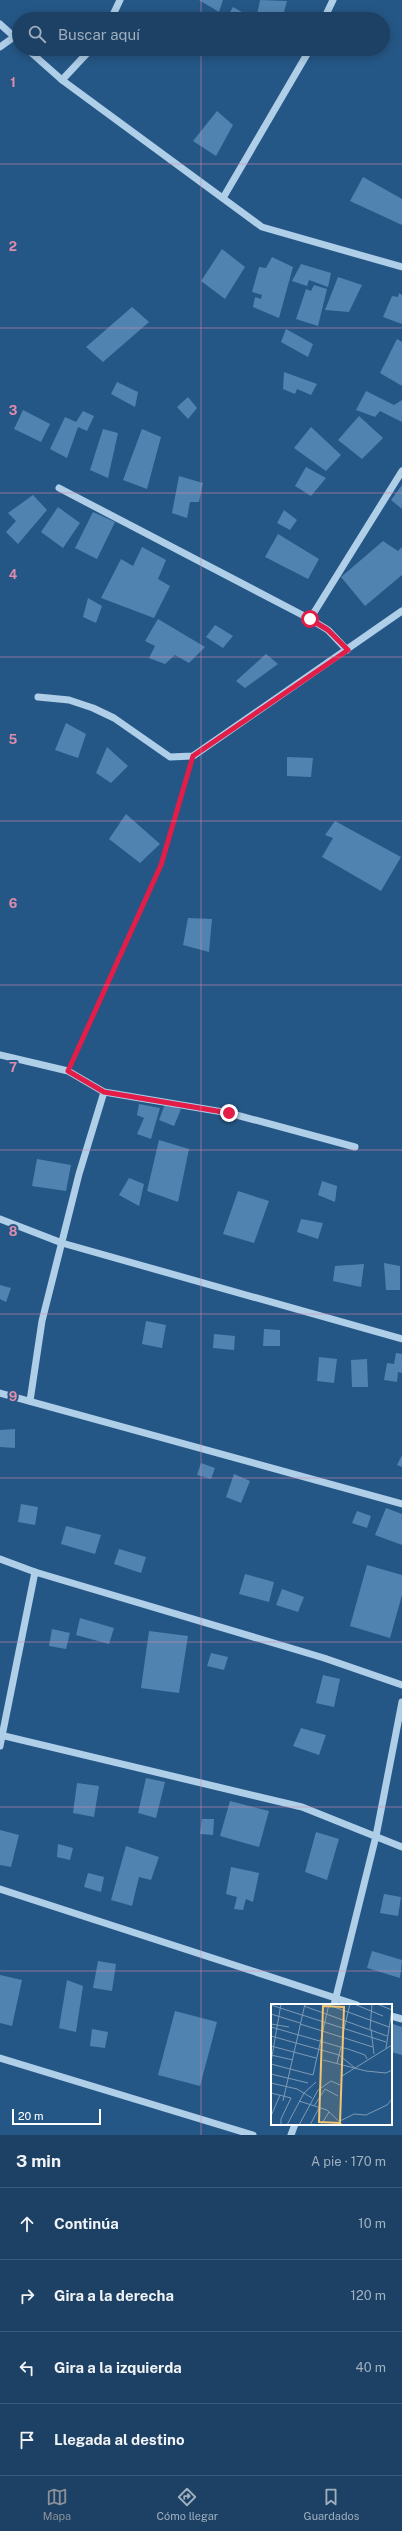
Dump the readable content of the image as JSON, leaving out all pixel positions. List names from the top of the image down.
{
  "scale_bar": "20 m",
  "page": {
    "search": "Buscar aquí",
    "scale": "20 m",
    "heading": ["3 min", "A pie · 170 m"],
    "list": [
      ["Continúa", "10 m"],
      ["Gira a la derecha", "120 m"],
      ["Gira a la izquierda", "40 m"],
      "Llegada al destino"
    ],
    "nav": ["Mapa", "Cómo llegar", "Guardados"]
  },
  "grid": {
    "rows": [
      "1",
      "2",
      "3",
      "4",
      "5",
      "6",
      "7",
      "8",
      "9"
    ]
  }
}
